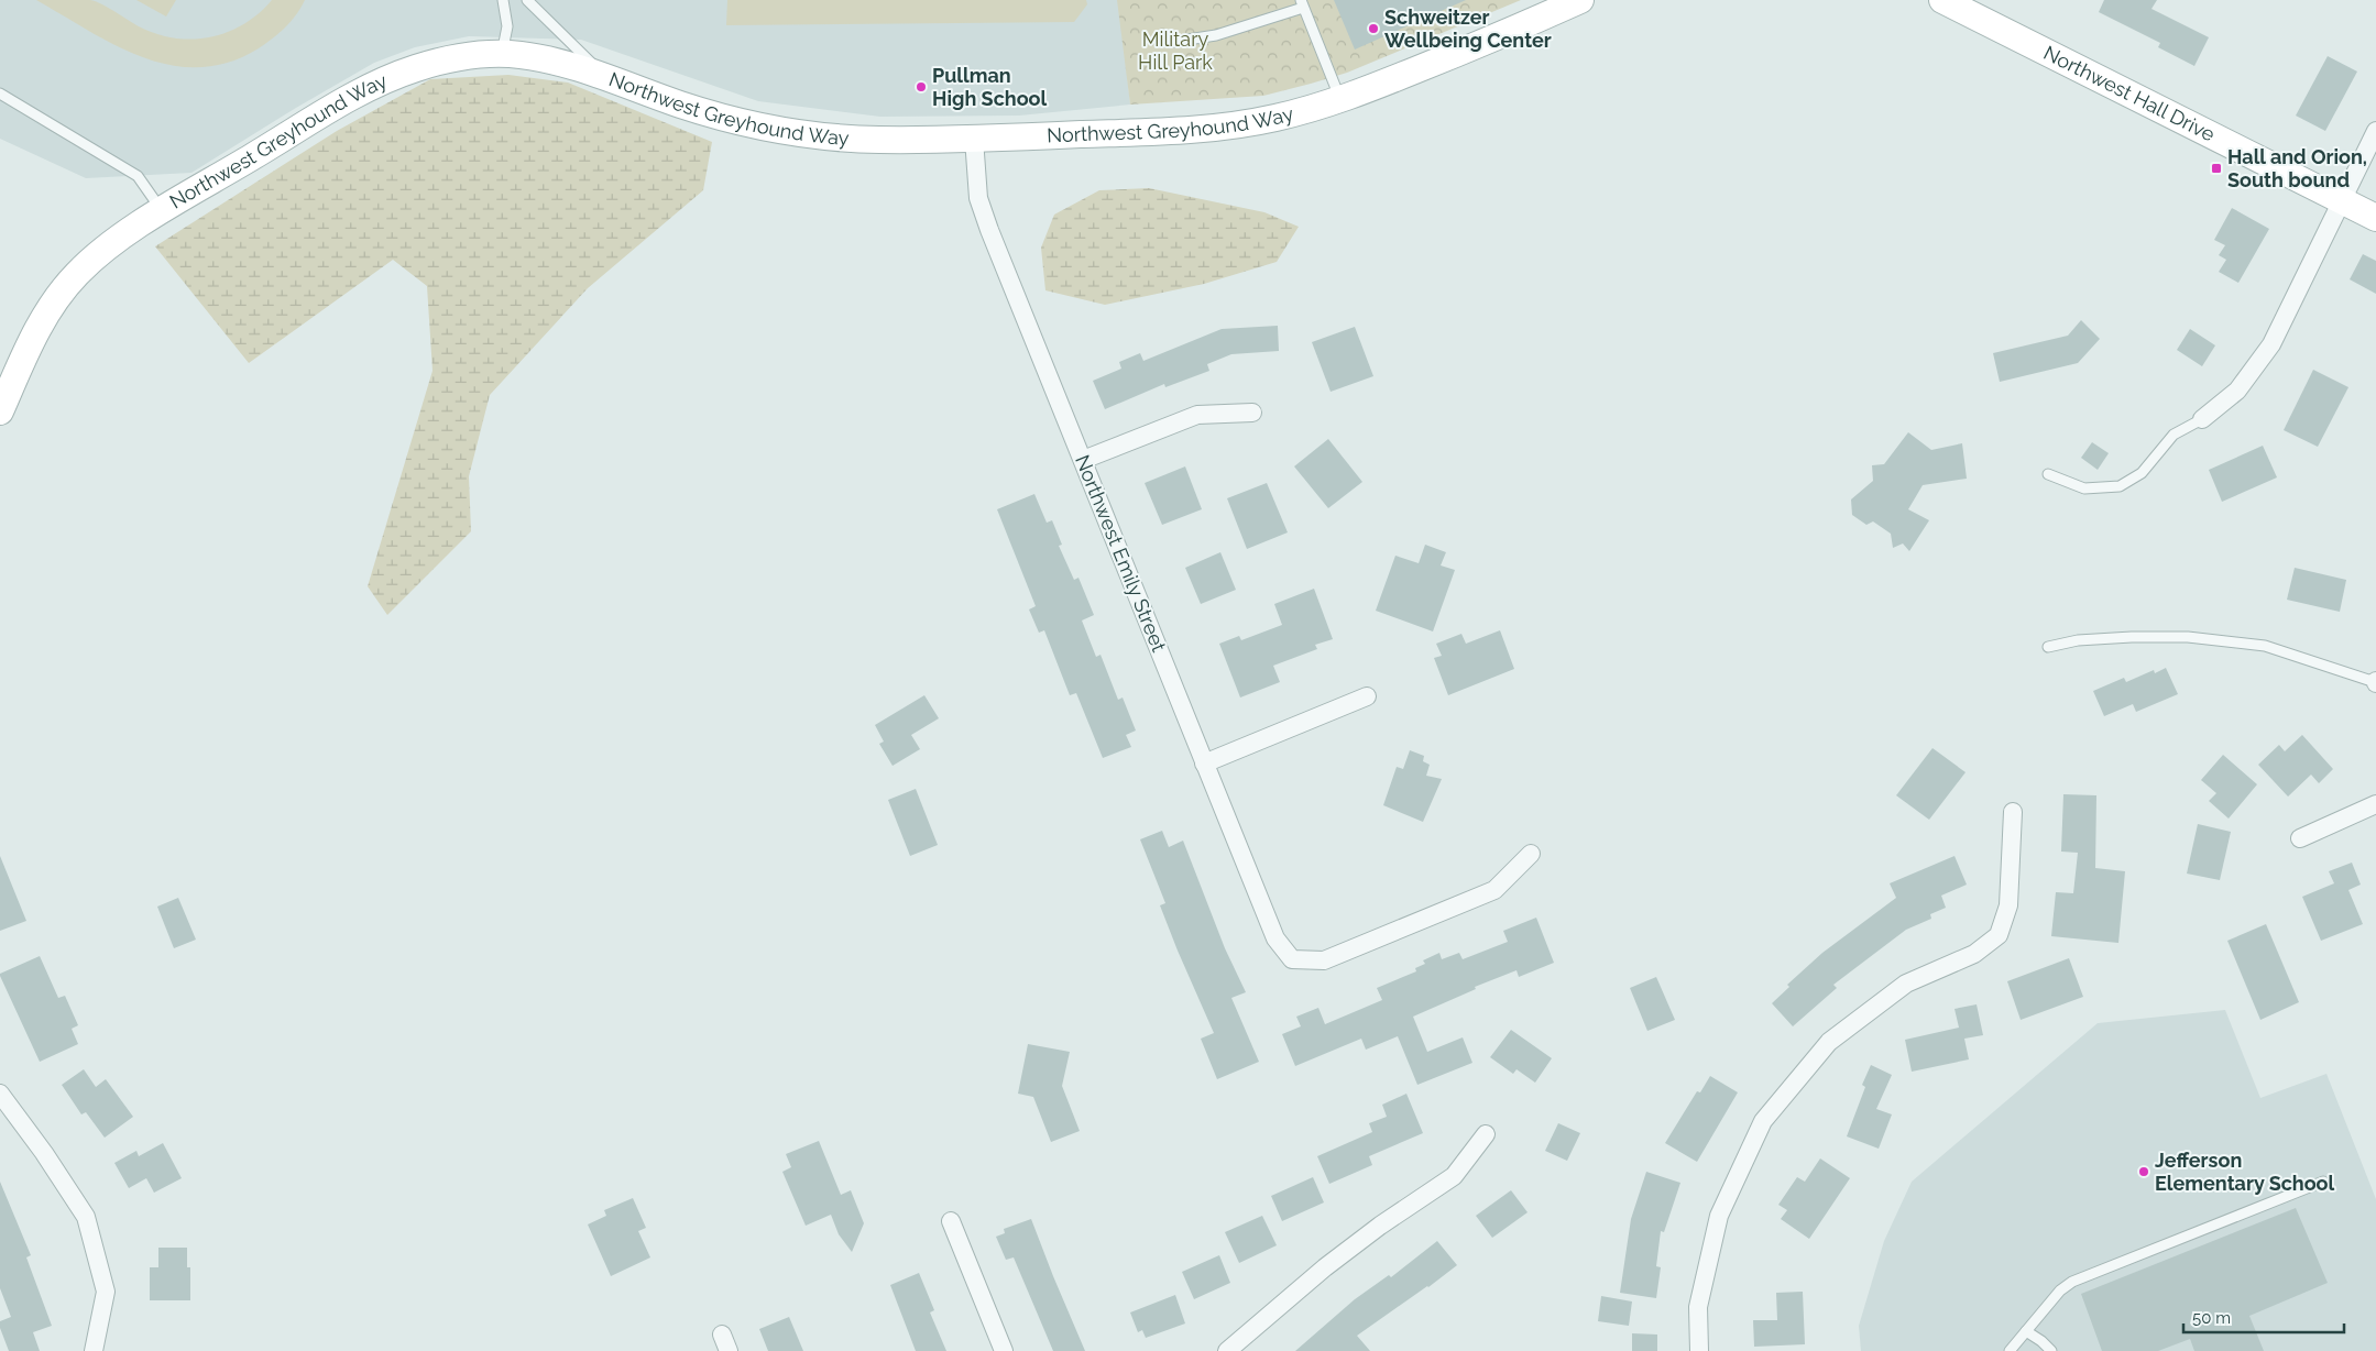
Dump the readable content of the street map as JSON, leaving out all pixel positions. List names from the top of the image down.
{
  "streets": {
    "street": ["Northwest Hall Drive", "Northwest Greyhound Way", "Northwest Emily Street"]
  },
  "crossings": [
    ["Northwest Greyhound Way", "Northwest Emily Street"]
  ],
  "parks": ["Military Hill Park"],
  "places": {
    "other": ["Schweitzer Wellbeing Center", "Pullman High School", "Jefferson Elementary School"],
    "transit": ["Hall and Orion, South bound"]
  },
  "scale_bar": "50 m"
}
